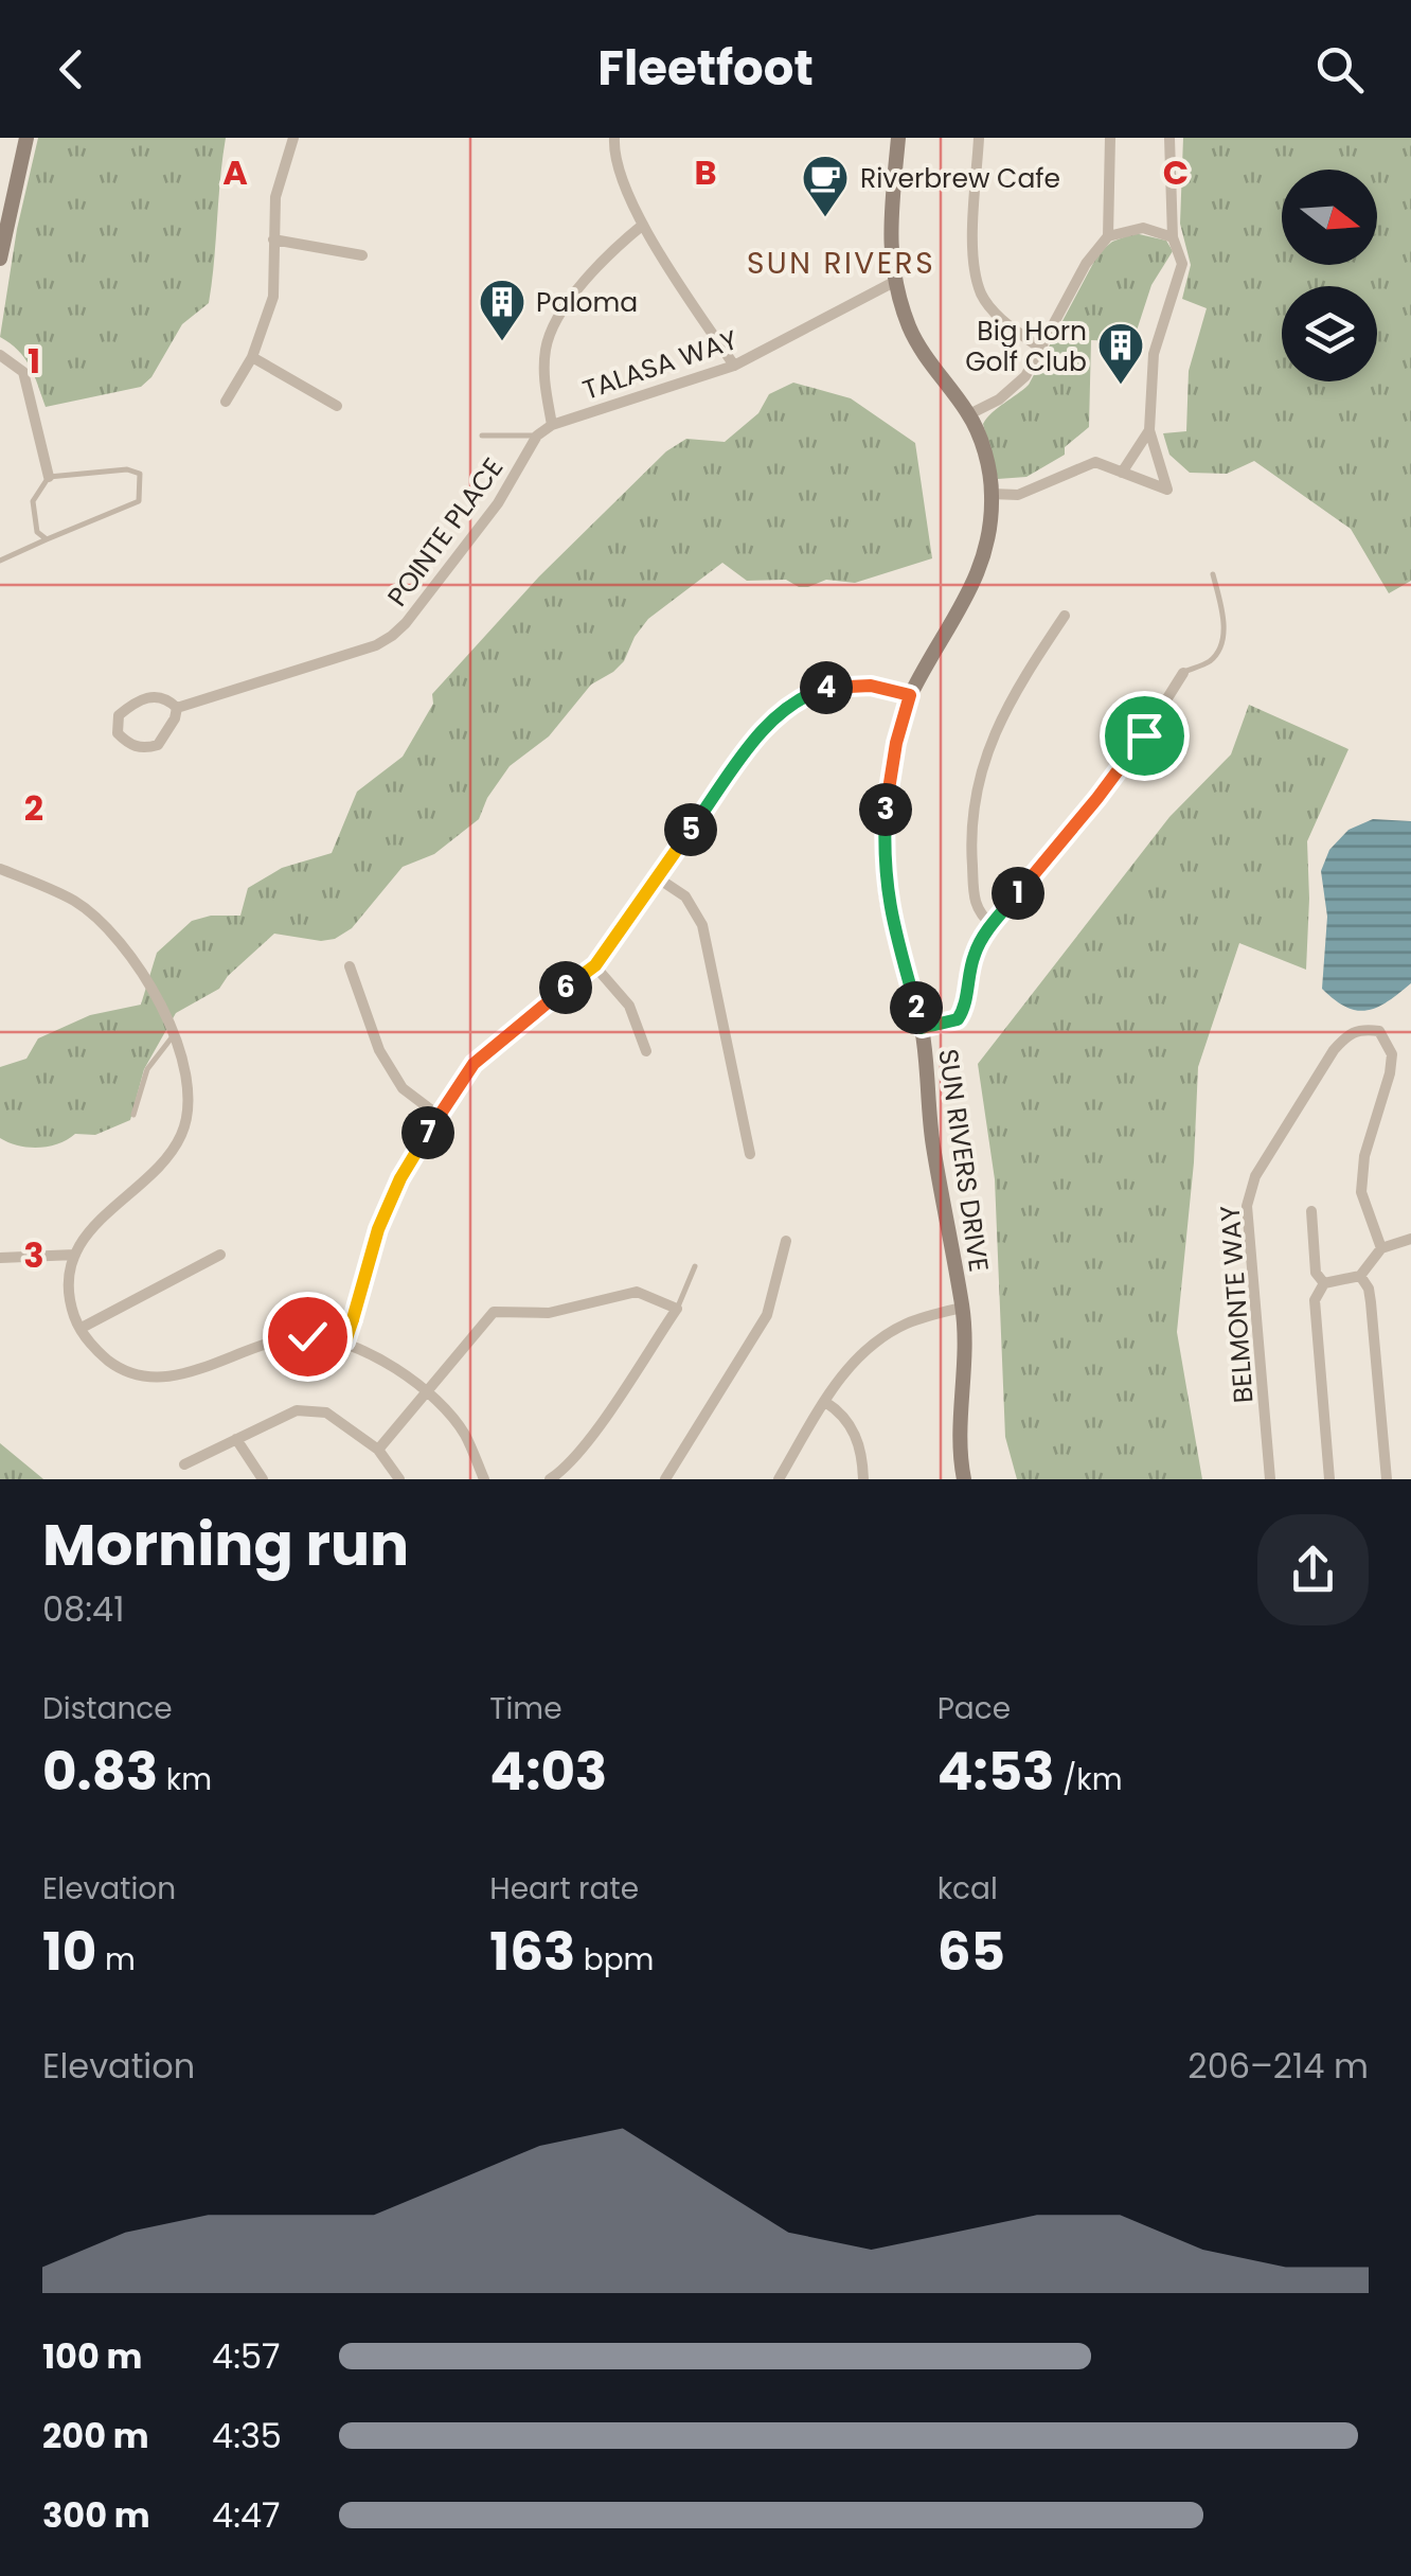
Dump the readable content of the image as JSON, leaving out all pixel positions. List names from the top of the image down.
{
  "streets": {
    "street": [
      "TALASA WAY",
      "POINTE PLACE",
      "SUN RIVERS DRIVE",
      "BELMONTE WAY"
    ]
  },
  "crossings": [
    ["TALASA WAY", "POINTE PLACE"],
    ["TALASA WAY", "SUN RIVERS DRIVE"]
  ],
  "districts": ["SUN RIVERS"],
  "places": {
    "cafe": ["Riverbrew Cafe"],
    "building": ["Paloma", "Big Horn Golf Club"]
  },
  "north": "right",
  "page": {
    "header": "Fleetfoot",
    "pins": [
      "4",
      "3",
      "5",
      "1",
      "6",
      "2",
      "7"
    ],
    "heading": ["Morning run", "08:41"],
    "stats": [
      ["Distance", "0.83 km"],
      ["Time", "4:03"],
      ["Pace", "4:53 /km"],
      ["Elevation", "10 m"],
      ["Heart rate", "163 bpm"],
      ["kcal", "65"]
    ],
    "chart": ["Elevation", "206–214 m"],
    "list": [
      {
        "name": "100 m",
        "note": "4:57"
      },
      {
        "name": "200 m",
        "note": "4:35"
      },
      {
        "name": "300 m",
        "note": "4:47"
      }
    ]
  },
  "grid": {
    "columns": ["A", "B", "C"],
    "rows": ["1", "2", "3"]
  }
}
